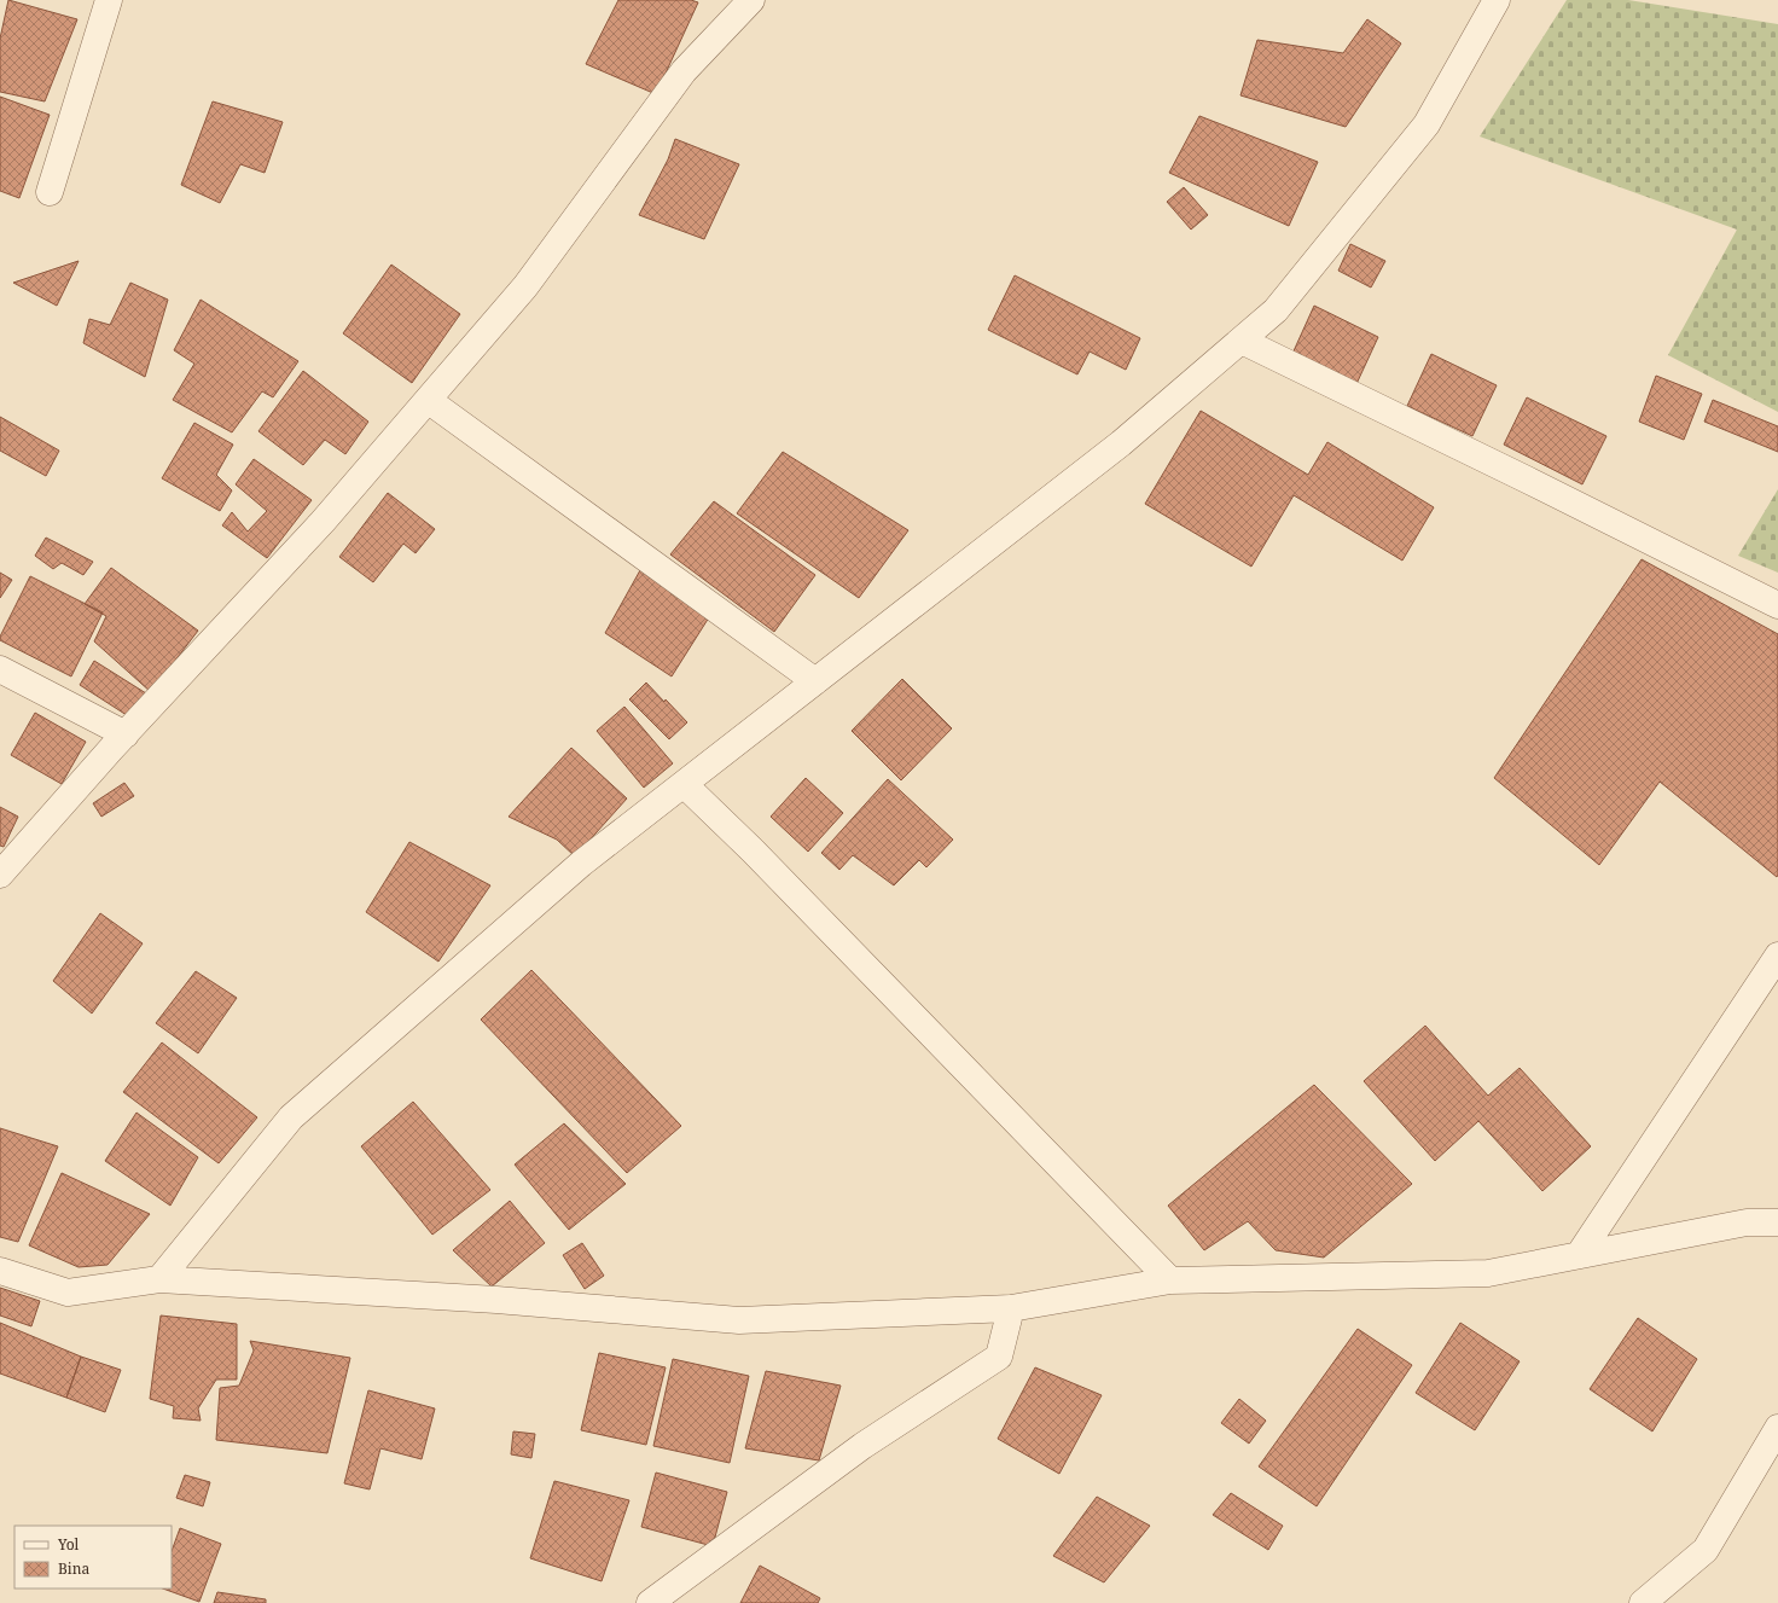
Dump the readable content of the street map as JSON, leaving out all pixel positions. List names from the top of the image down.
{
  "legend": ["Yol", "Bina"]
}
